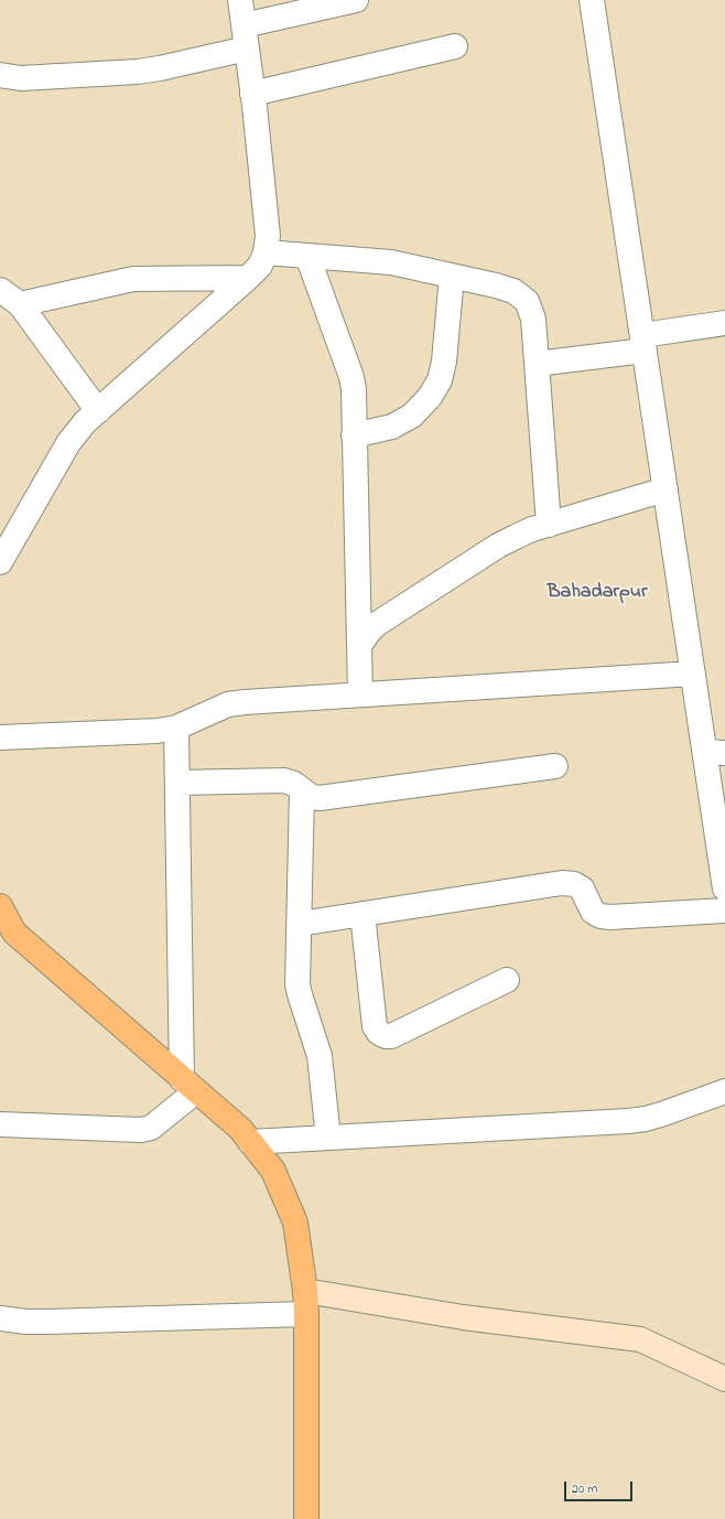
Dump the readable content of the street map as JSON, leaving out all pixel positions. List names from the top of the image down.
{
  "districts": ["Bahadarpur"],
  "scale_bar": "20 m"
}
